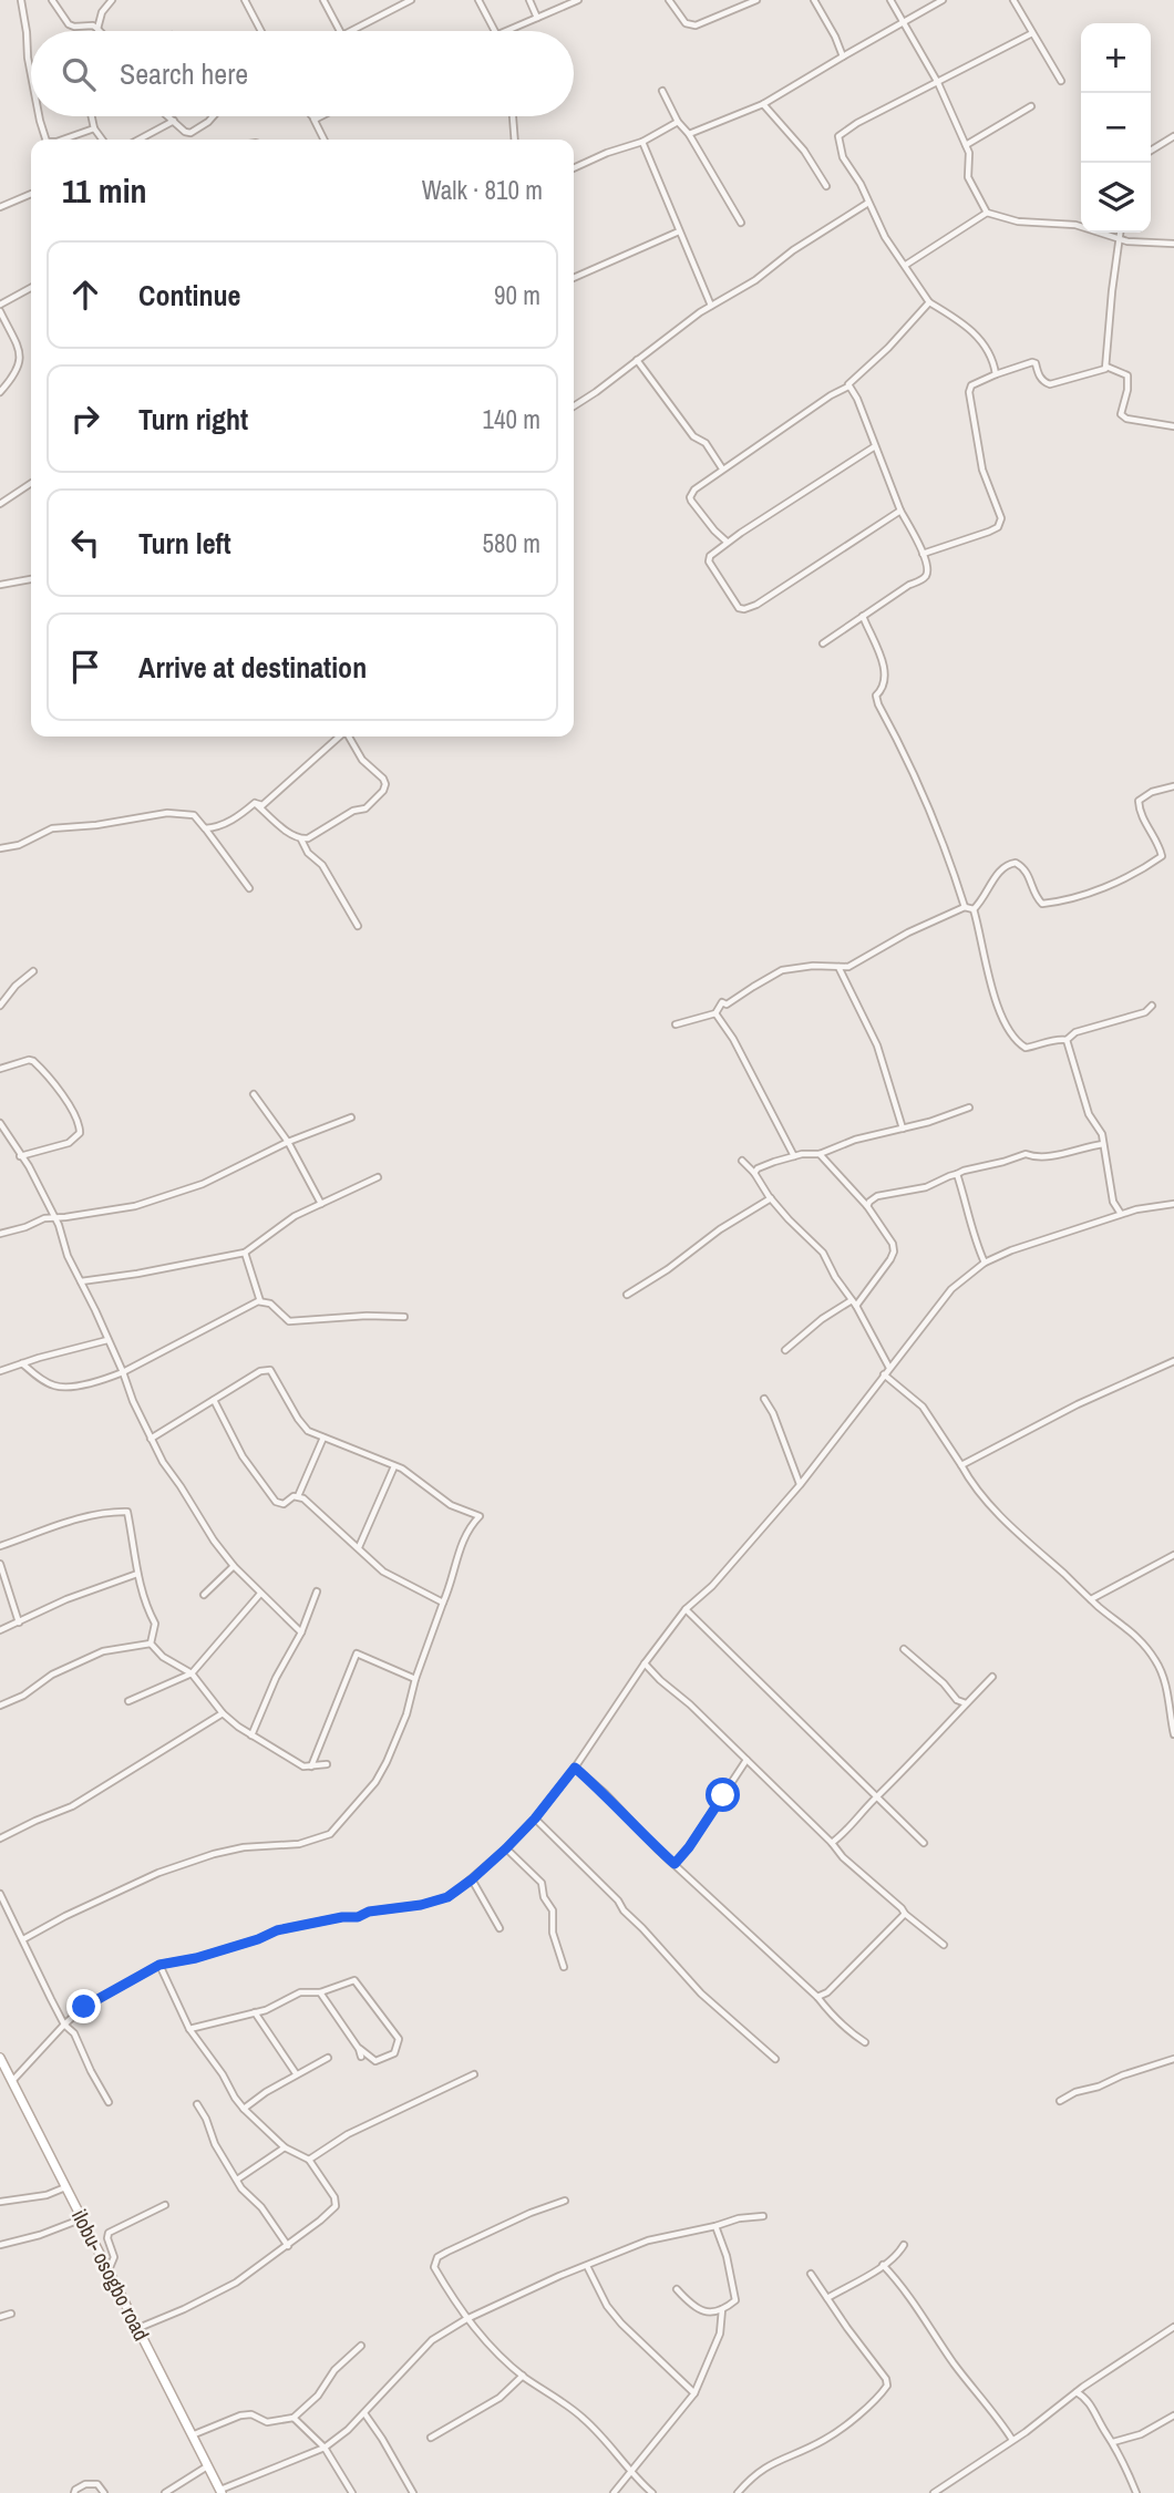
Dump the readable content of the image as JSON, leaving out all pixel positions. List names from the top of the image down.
{
  "streets": {
    "main road": ["ilobu- osogbo road"]
  },
  "page": {
    "map_buttons": ["+", "−"],
    "search": "Search here",
    "heading": ["11 min", "Walk · 810 m"],
    "list": [
      ["Continue", "90 m"],
      ["Turn right", "140 m"],
      ["Turn left", "580 m"],
      "Arrive at destination"
    ]
  }
}
